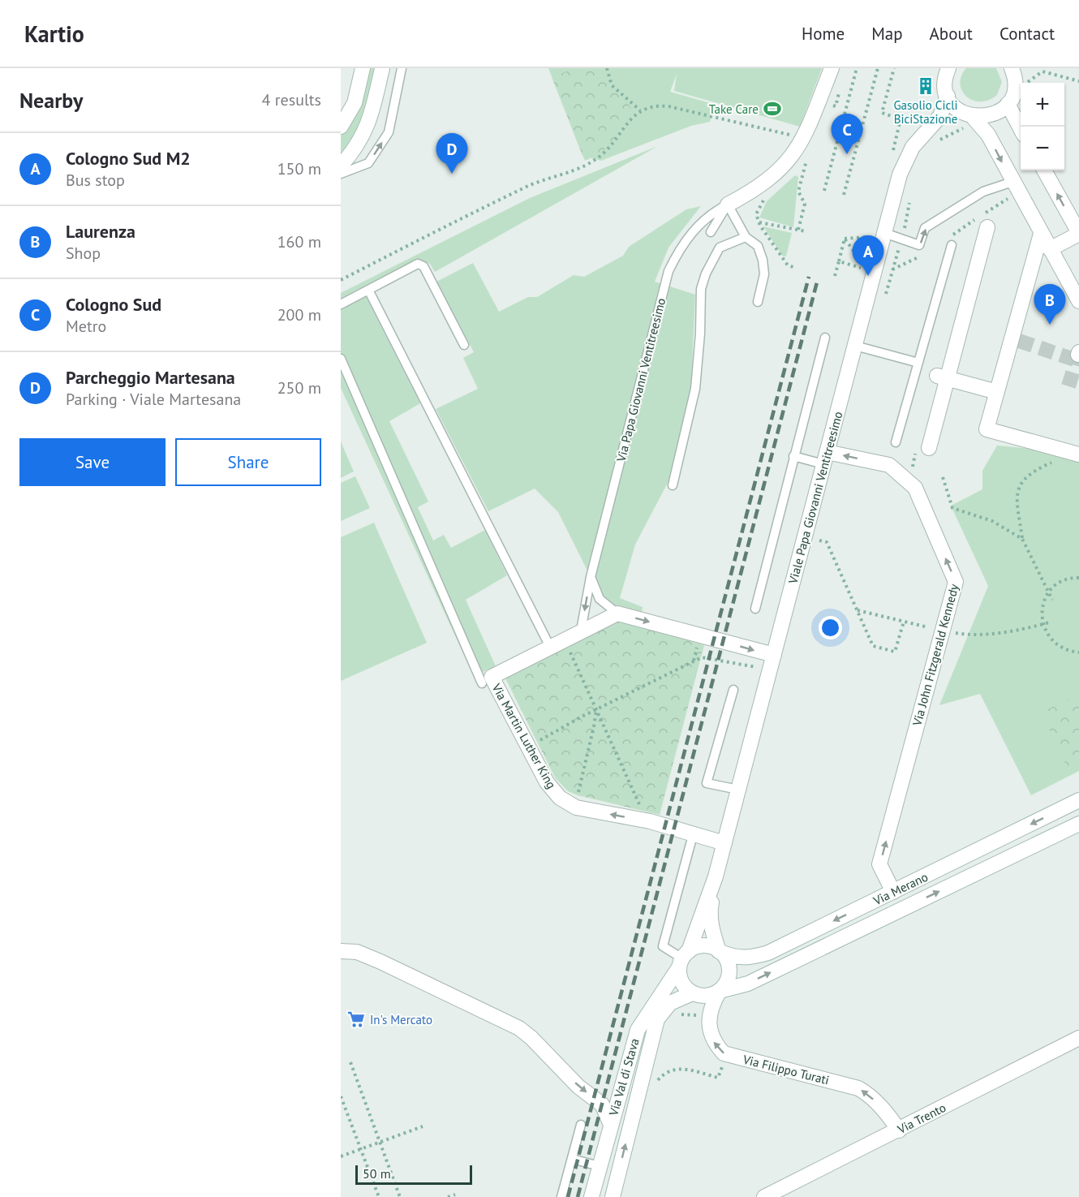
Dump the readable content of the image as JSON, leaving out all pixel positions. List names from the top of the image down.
{
  "streets": {
    "street": [
      "Via Papa Giovanni Ventitreesimo",
      "Viale Papa Giovanni Ventitreesimo",
      "Via John Fitzgerald Kennedy",
      "Via Martin Luther King",
      "Via Merano",
      "Via Filippo Turati",
      "Via Val di Stava",
      "Via Trento"
    ]
  },
  "crossings": [
    ["Viale Papa Giovanni Ventitreesimo", "Via John Fitzgerald Kennedy"],
    ["Viale Papa Giovanni Ventitreesimo", "Via Martin Luther King"],
    ["Viale Papa Giovanni Ventitreesimo", "Via Merano"],
    ["Viale Papa Giovanni Ventitreesimo", "Via Filippo Turati"],
    ["Viale Papa Giovanni Ventitreesimo", "Via Val di Stava"],
    ["Via John Fitzgerald Kennedy", "Via Merano"],
    ["Via Merano", "Via Filippo Turati"],
    ["Via Merano", "Via Val di Stava"],
    ["Via Filippo Turati", "Via Val di Stava"],
    ["Via Filippo Turati", "Via Trento"]
  ],
  "one_way": ["Via John Fitzgerald Kennedy", "Via Filippo Turati"],
  "places": {
    "building": ["Gasolio Cicli BiciStazione"],
    "sports": ["Take Care"],
    "supermarket": ["In's Mercato"]
  },
  "scale_bar": "50 m",
  "page": {
    "header": "Kartio",
    "nav": [
      "Home",
      "Map",
      "About",
      "Contact"
    ],
    "heading": ["Nearby", "4 results"],
    "map_buttons": ["+", "−"],
    "pins": [
      "C",
      "D",
      "A",
      "B"
    ],
    "list": [
      {
        "mark": "A",
        "name": "Cologno Sud M2",
        "note": "Bus stop",
        "value": "150 m"
      },
      {
        "mark": "B",
        "name": "Laurenza",
        "note": "Shop",
        "value": "160 m"
      },
      {
        "mark": "C",
        "name": "Cologno Sud",
        "note": "Metro",
        "value": "200 m"
      },
      {
        "mark": "D",
        "name": "Parcheggio Martesana",
        "note": "Parking · Viale Martesana",
        "value": "250 m"
      }
    ],
    "buttons": ["Save", "Share"],
    "scale": "50 m"
  }
}
